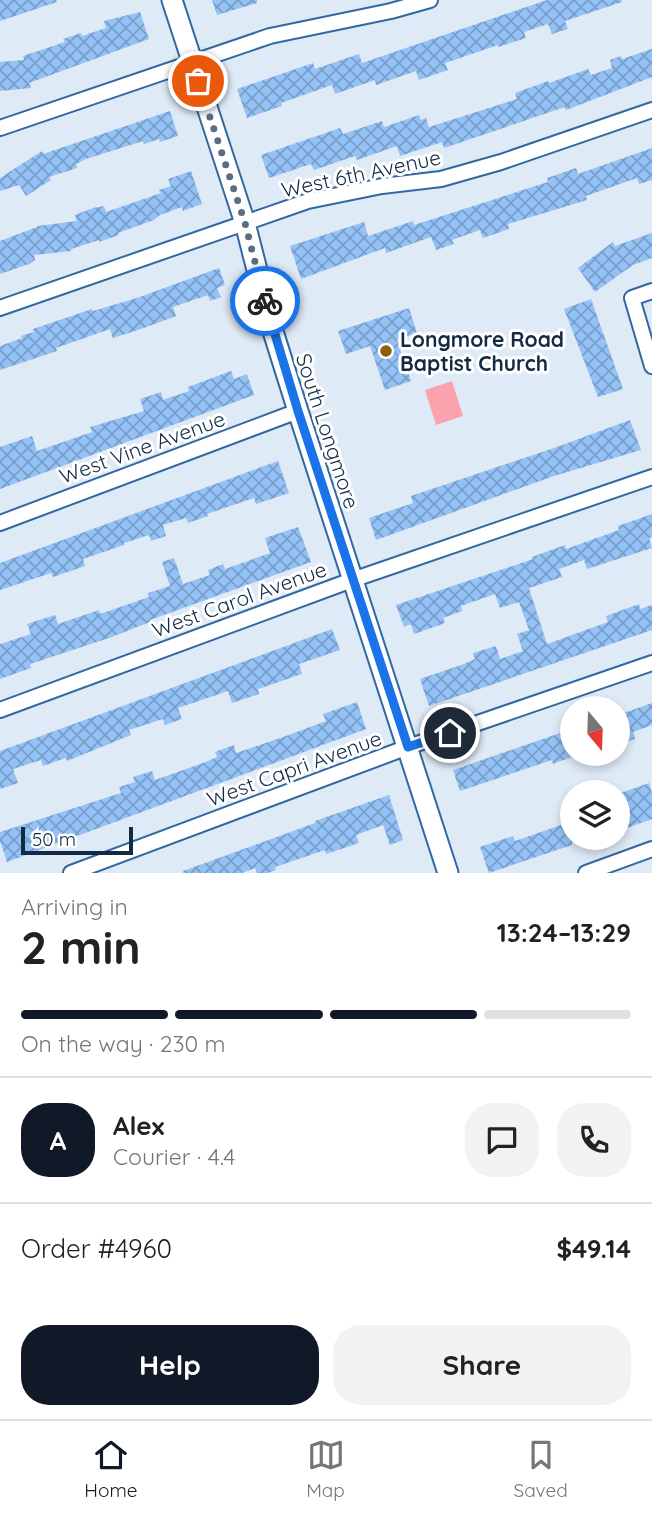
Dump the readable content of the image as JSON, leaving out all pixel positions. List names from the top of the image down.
{
  "streets": {
    "street": [
      "West 6th Avenue",
      "South Longmore",
      "West Vine Avenue",
      "West Carol Avenue",
      "West Capri Avenue"
    ]
  },
  "crossings": [
    ["West 6th Avenue", "South Longmore"],
    ["South Longmore", "West Vine Avenue"],
    ["South Longmore", "West Carol Avenue"],
    ["South Longmore", "West Capri Avenue"]
  ],
  "places": ["Longmore Road Baptist Church"],
  "scale_bar": "50 m",
  "north": "bottom",
  "page": {
    "scale": "50 m",
    "heading": ["2 min", "Arriving in", "13:24–13:29"],
    "panel": [
      "Alex",
      "Courier · 4.4",
      "Order #4960",
      "$49.14"
    ],
    "bar": "On the way · 230 m",
    "round": "A",
    "buttons": ["Help", "Share"],
    "tabs": ["Home", "Map", "Saved"]
  }
}
